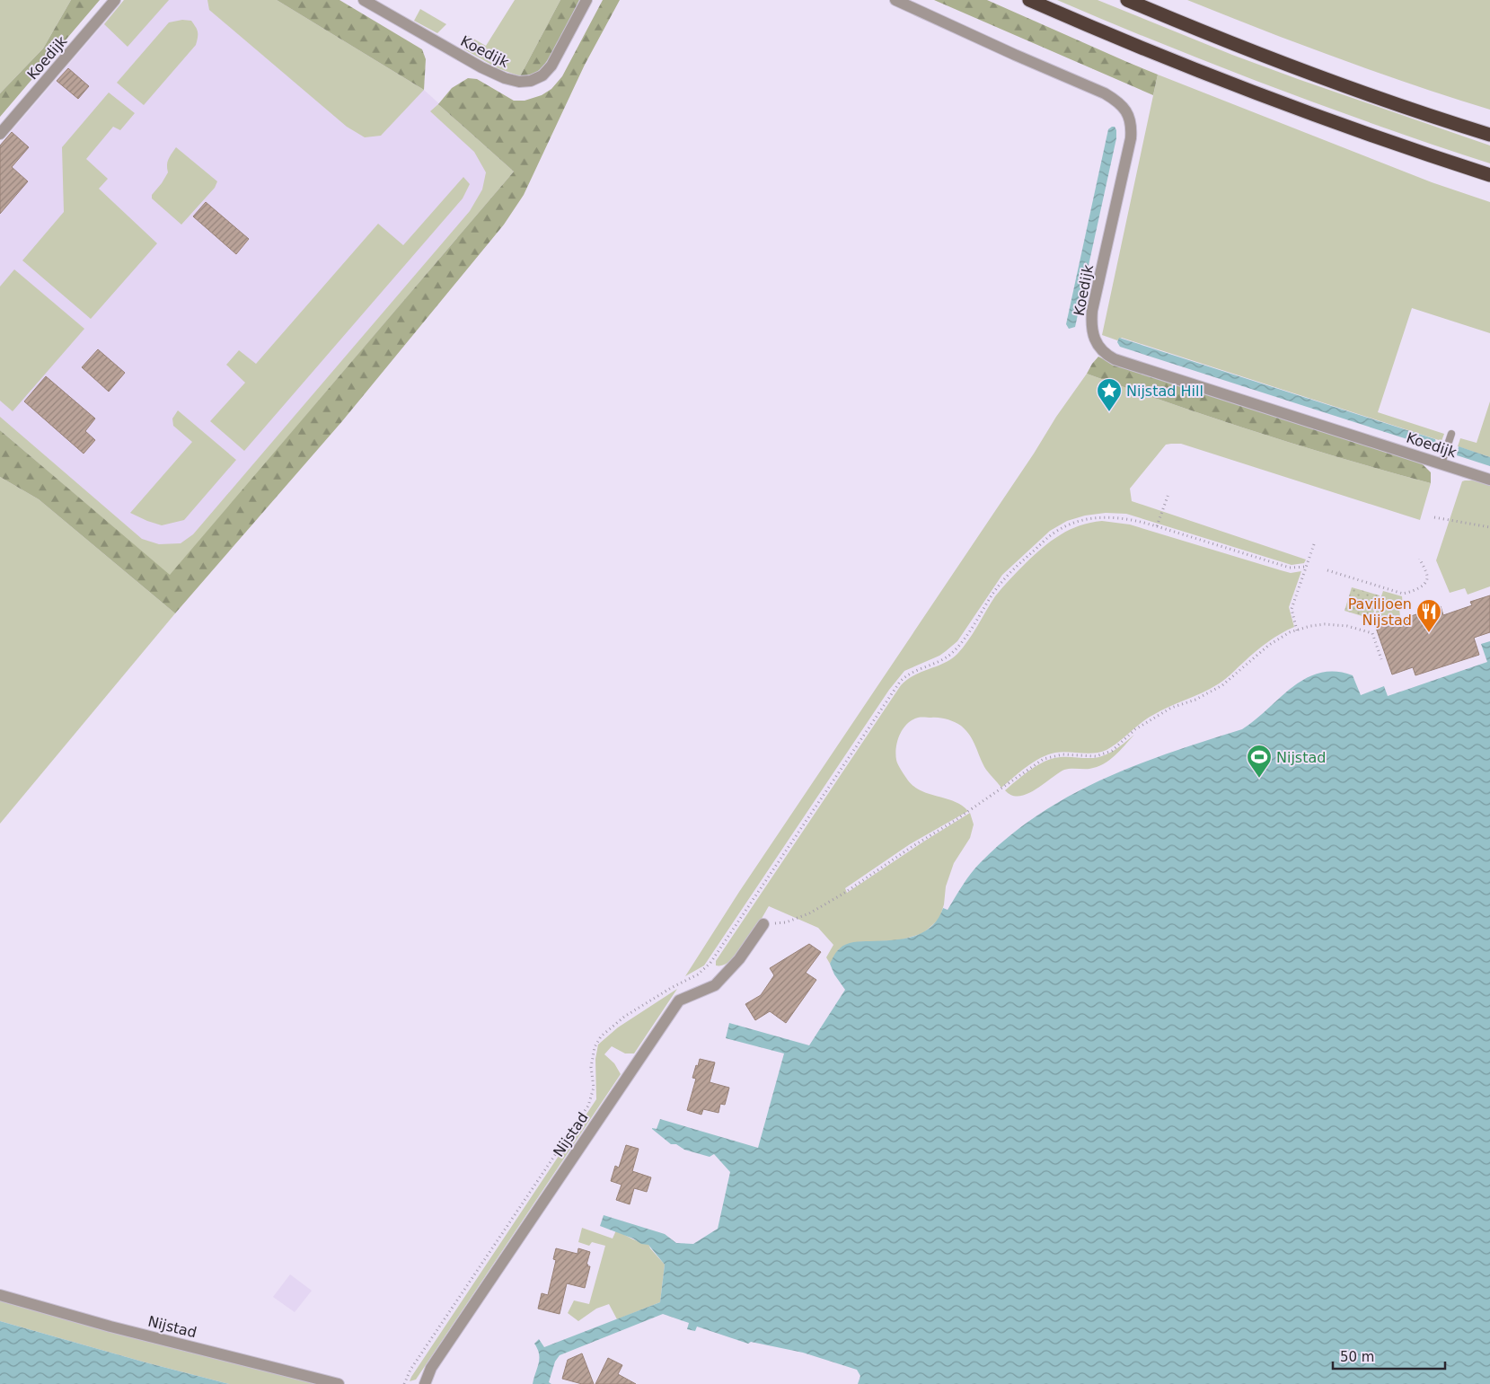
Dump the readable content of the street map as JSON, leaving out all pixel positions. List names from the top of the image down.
{
  "streets": {
    "street": ["Koedijk", "Nijstad"]
  },
  "places": {
    "place": ["Nijstad Hill"],
    "restaurant": ["Paviljoen Nijstad"],
    "sports": ["Nijstad"]
  },
  "scale_bar": "50 m"
}
